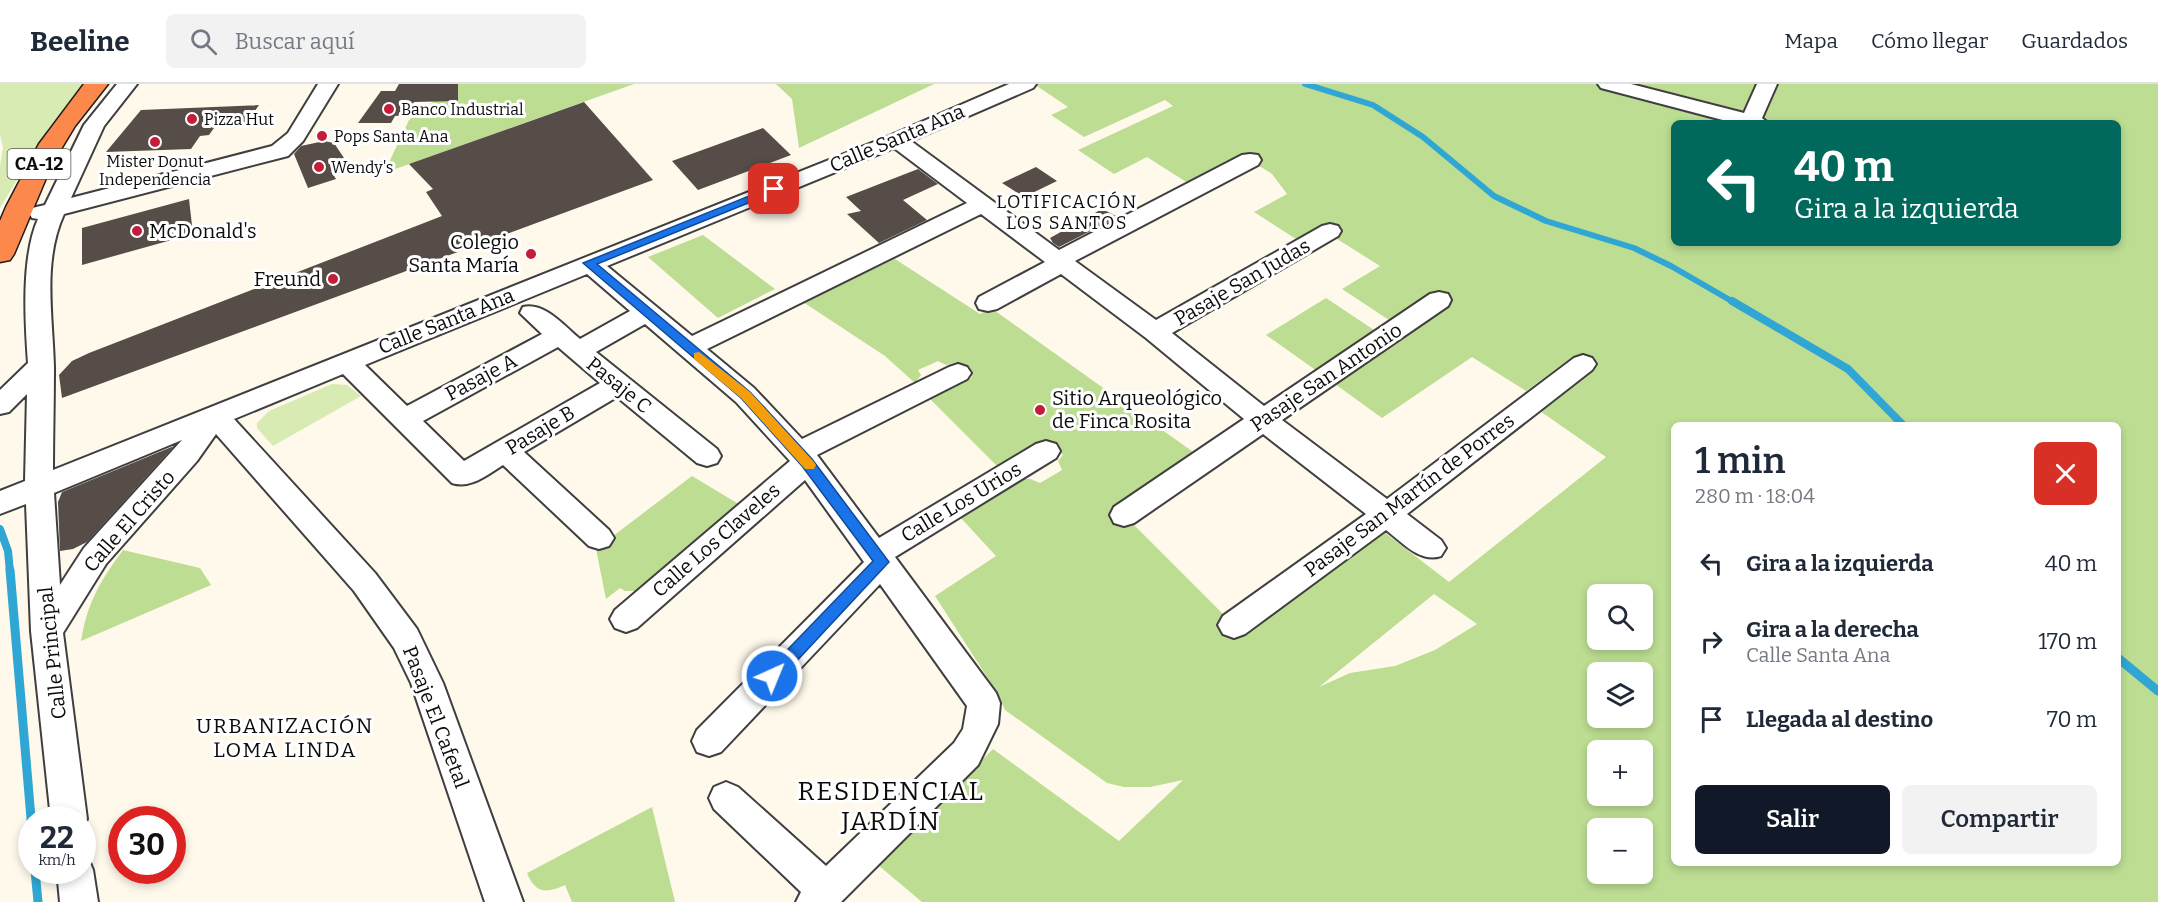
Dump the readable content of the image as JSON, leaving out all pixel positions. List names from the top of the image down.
{
  "streets": {
    "highway": ["CA-12"],
    "street": [
      "Calle Santa Ana",
      "Pasaje San Judas",
      "Pasaje A",
      "Pasaje San Antonio",
      "Pasaje C",
      "Pasaje B",
      "Pasaje San Martín de Porres",
      "Calle Los Urios",
      "Calle El Cristo",
      "Calle Los Claveles",
      "Calle Principal",
      "Pasaje El Cafetal"
    ]
  },
  "crossings": [
    ["Calle Santa Ana", "Calle El Cristo"],
    ["Calle Santa Ana", "Calle Principal"],
    ["Calle Santa Ana", "Pasaje El Cafetal"],
    ["Pasaje A", "Pasaje C"],
    ["Pasaje A", "Pasaje B"],
    ["Pasaje C", "Pasaje B"],
    ["Calle El Cristo", "Calle Principal"],
    ["Calle El Cristo", "Pasaje El Cafetal"]
  ],
  "districts": ["LOTIFICACIÓN LOS SANTOS", "URBANIZACIÓN LOMA LINDA", "RESIDENCIAL JARDÍN"],
  "places": [
    "Banco Industrial",
    "Pizza Hut",
    "Pops Santa Ana",
    "Mister Donut Independencia",
    "Wendy's",
    "McDonald's",
    "Colegio Santa María",
    "Freund",
    "Sitio Arqueológico de Finca Rosita"
  ],
  "page": {
    "header": "Beeline",
    "search": "Buscar aquí",
    "nav": ["Mapa", "Cómo llegar", "Guardados"],
    "turn": ["40 m", "Gira a la izquierda"],
    "heading": ["1 min", "280 m · 18:04"],
    "list": [
      {
        "name": "Gira a la izquierda",
        "value": "40 m"
      },
      {
        "name": "Gira a la derecha",
        "note": "Calle Santa Ana",
        "value": "170 m"
      },
      {
        "name": "Llegada al destino",
        "value": "70 m"
      }
    ],
    "map_buttons": ["+", "−"],
    "buttons": ["Salir", "Compartir"],
    "speed": "22 km/h",
    "limit": "30"
  }
}
